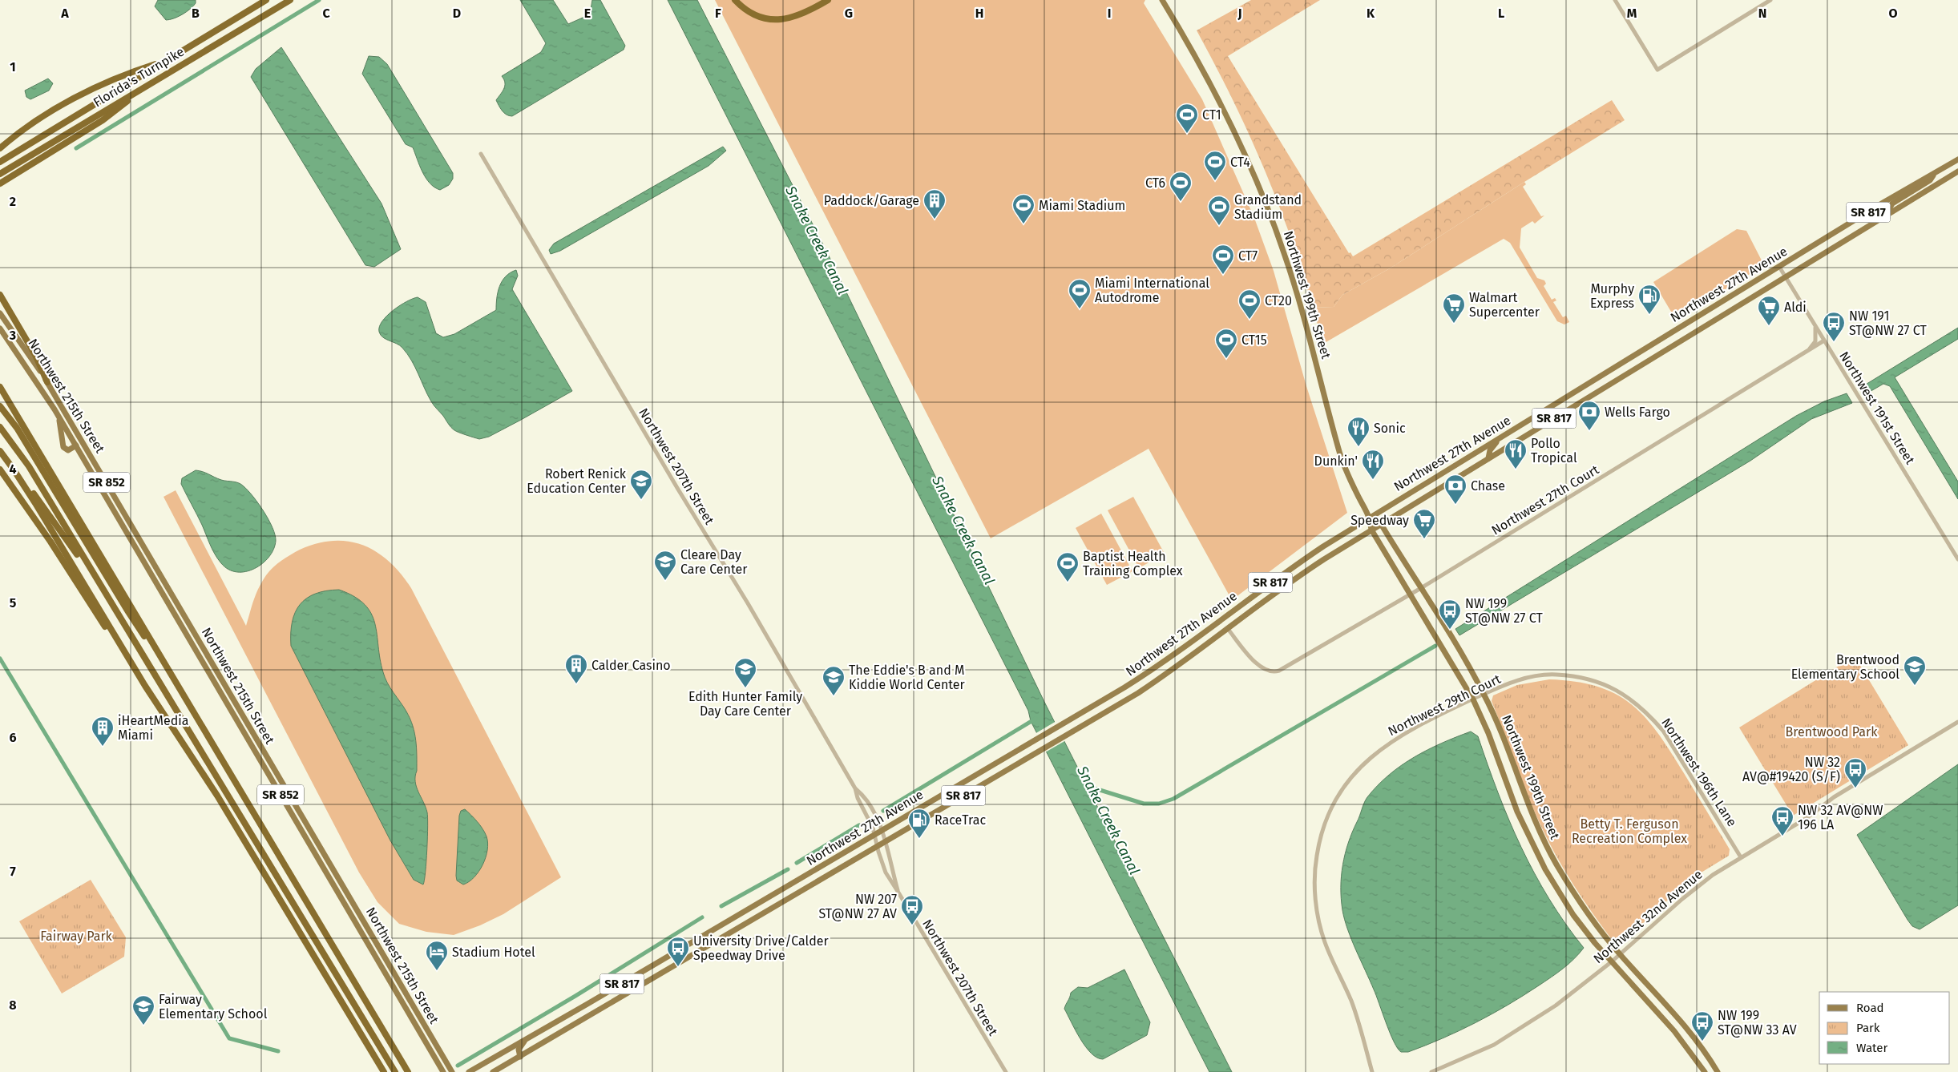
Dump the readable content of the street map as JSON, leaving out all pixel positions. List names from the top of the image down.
{
  "streets": {
    "highway": ["Florida's Turnpike"],
    "main road": [
      "SR 817",
      "Northwest 27th Avenue",
      "Northwest 199th Street",
      "Northwest 215th Street",
      "SR 852"
    ],
    "street": [
      "Northwest 191st Street",
      "Northwest 207th Street",
      "Northwest 27th Court",
      "Northwest 29th Court",
      "Northwest 196th Lane",
      "Northwest 32nd Avenue"
    ]
  },
  "crossings": [
    ["Northwest 27th Avenue", "Northwest 199th Street"],
    ["Northwest 27th Avenue", "Northwest 191st Street"],
    ["Northwest 27th Avenue", "Northwest 207th Street"],
    ["Northwest 27th Avenue", "Northwest 27th Court"],
    ["Northwest 199th Street", "Northwest 27th Court"],
    ["Northwest 199th Street", "Northwest 29th Court"],
    ["Northwest 199th Street", "Northwest 32nd Avenue"],
    ["Northwest 191st Street", "Northwest 27th Court"],
    ["Northwest 29th Court", "Northwest 196th Lane"],
    ["Northwest 196th Lane", "Northwest 32nd Avenue"]
  ],
  "water": ["Snake Creek Canal"],
  "parks": ["Brentwood Park", "Betty T. Ferguson Recreation Complex", "Fairway Park"],
  "places": {
    "sports": [
      "CT1",
      "CT4",
      "CT6",
      "Miami Stadium",
      "Grandstand Stadium",
      "CT7",
      "Miami International Autodrome",
      "CT20",
      "CT15",
      "Baptist Health Training Complex"
    ],
    "building": ["Paddock/Garage", "Calder Casino", "iHeartMedia Miami"],
    "fuel station": ["Murphy Express", "RaceTrac"],
    "supermarket": ["Walmart Supercenter", "Aldi", "Speedway"],
    "bus stop": [
      "NW 191 ST@NW 27 CT",
      "NW 199 ST@NW 27 CT",
      "NW 32 AV@#19420 (S/F)",
      "NW 32 AV@NW 196 LA",
      "NW 207 ST@NW 27 AV",
      "University Drive/Calder Speedway Drive",
      "NW 199 ST@NW 33 AV"
    ],
    "bank": ["Wells Fargo", "Chase"],
    "restaurant": ["Sonic", "Pollo Tropical", "Dunkin'"],
    "school or university": [
      "Robert Renick Education Center",
      "Cleare Day Care Center",
      "Brentwood Elementary School",
      "Edith Hunter Family Day Care Center",
      "The Eddie's B and M Kiddie World Center",
      "Fairway Elementary School"
    ],
    "hotel": ["Stadium Hotel"]
  },
  "legend": ["Road", "Park", "Water"],
  "grid": {
    "columns": [
      "A",
      "B",
      "C",
      "D",
      "E",
      "F",
      "G",
      "H",
      "I",
      "J",
      "K",
      "L",
      "M",
      "N",
      "O"
    ],
    "rows": [
      "1",
      "2",
      "3",
      "4",
      "5",
      "6",
      "7",
      "8"
    ]
  }
}
